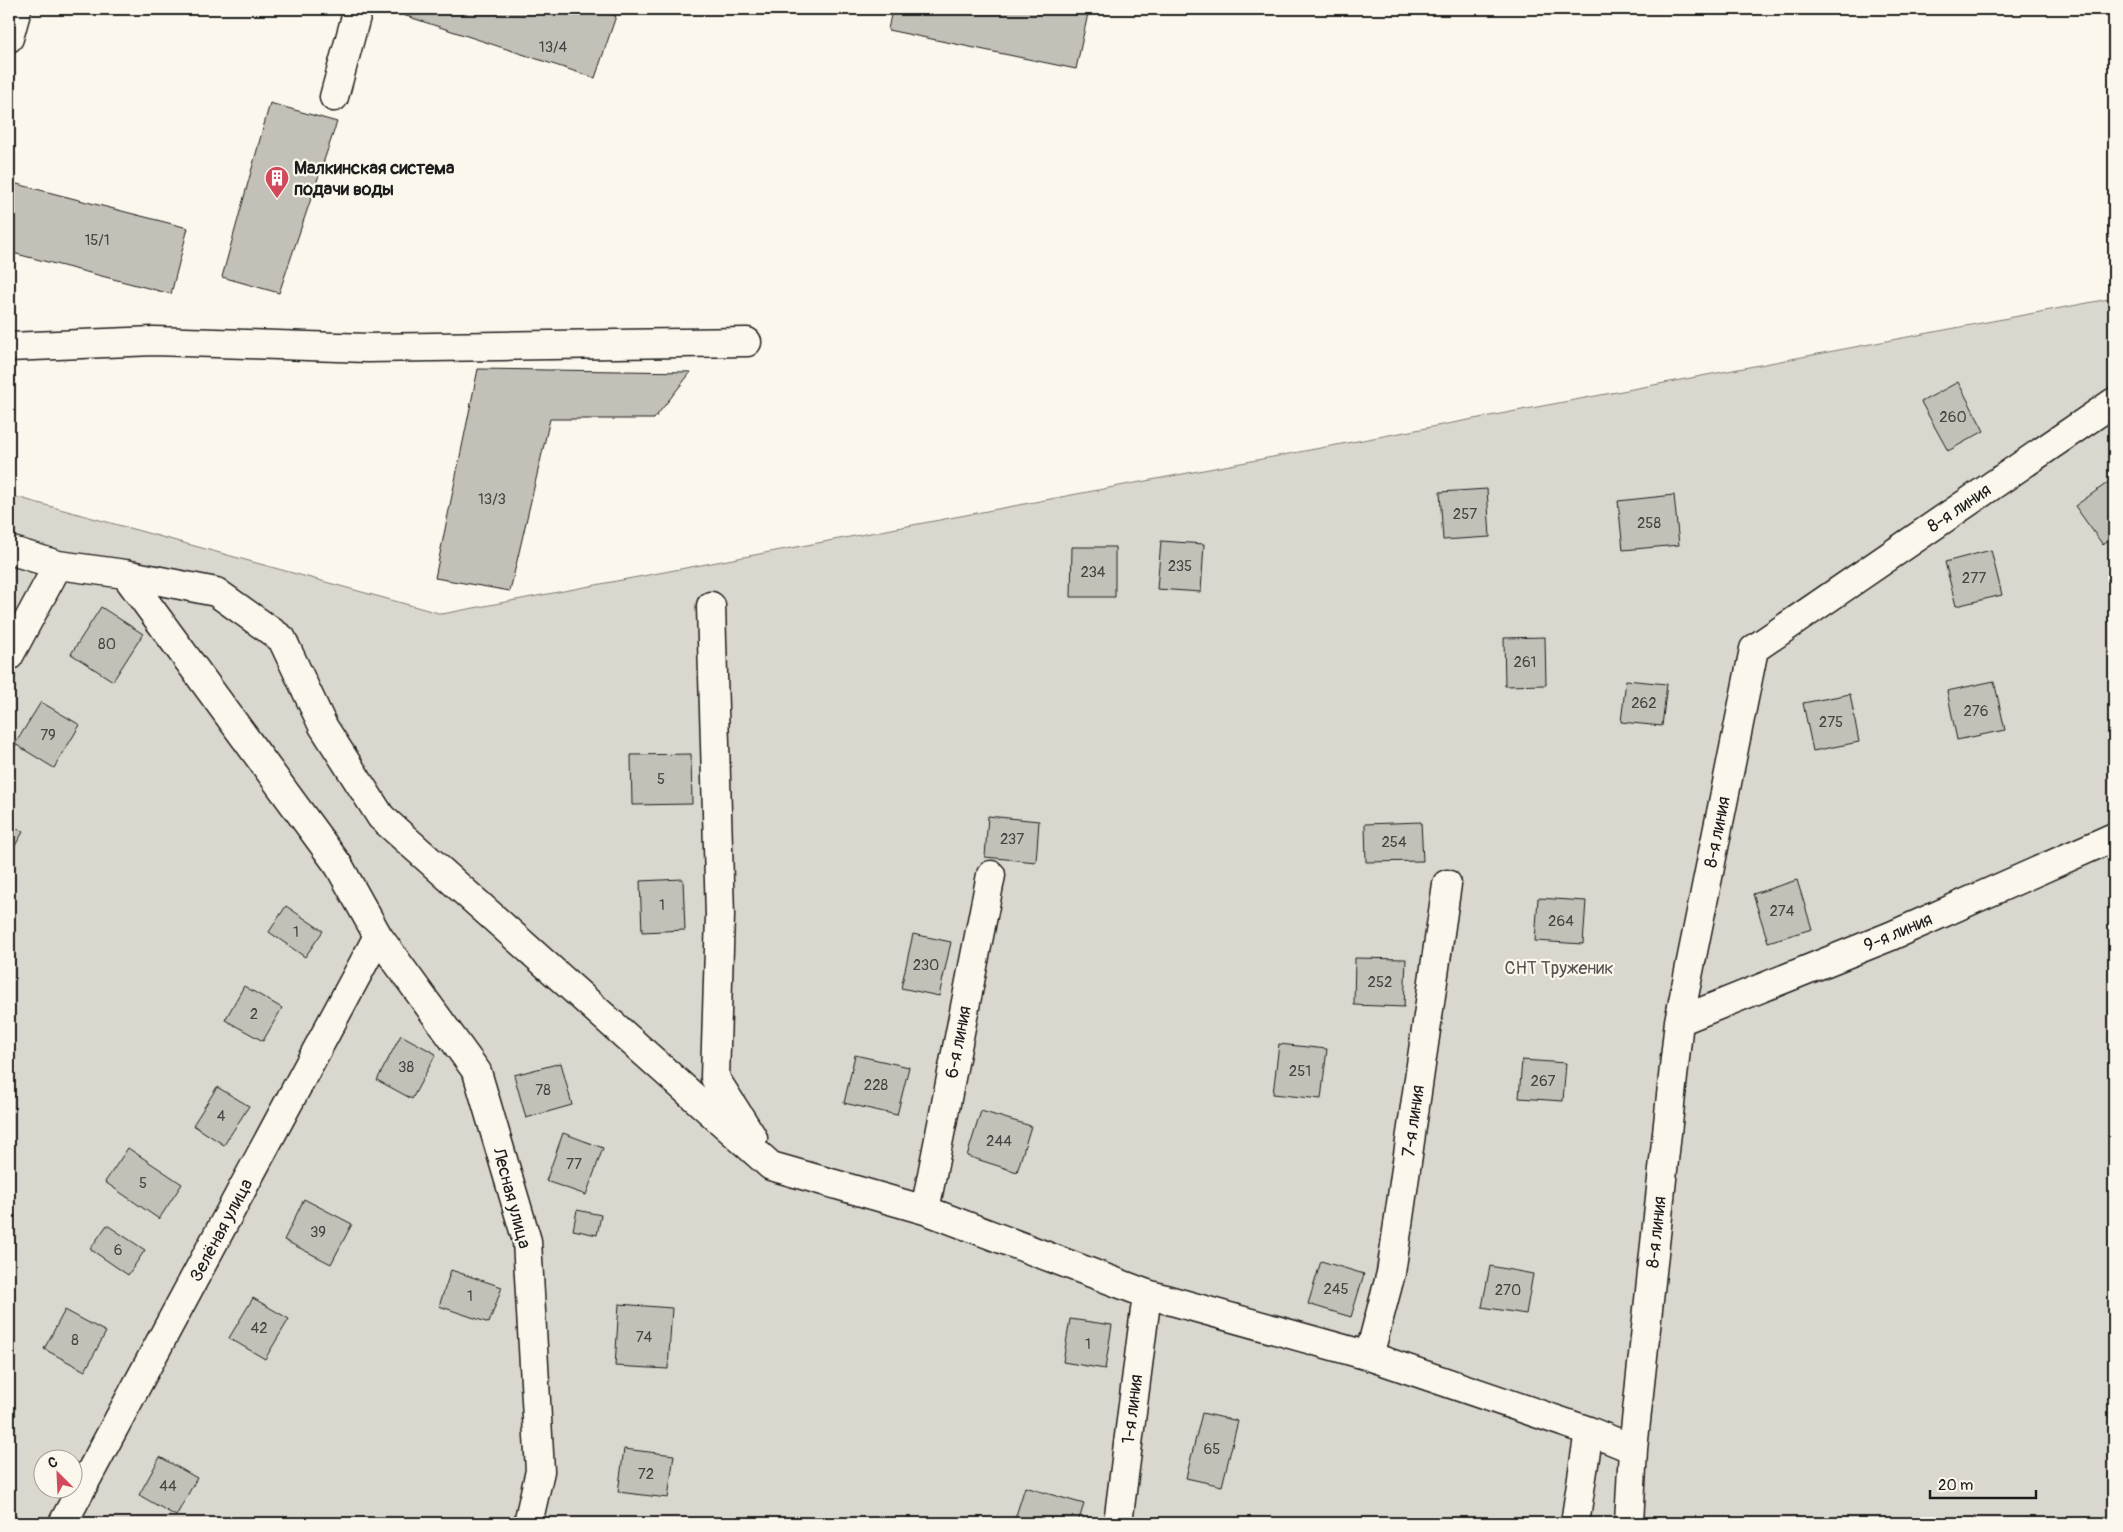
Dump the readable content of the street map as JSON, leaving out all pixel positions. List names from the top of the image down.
{
  "streets": {
    "street": [
      "8-я линия",
      "9-я линия",
      "6-я линия",
      "7-я линия",
      "Лесная улица",
      "Зелёная улица",
      "1-я линия"
    ]
  },
  "crossings": [
    ["8-я линия", "9-я линия"],
    ["Лесная улица", "Зелёная улица"]
  ],
  "parks": ["СНТ Труженик"],
  "places": {
    "building": ["Малкинская система подачи воды"]
  },
  "house_numbers": [
    "13/4",
    "15/1",
    "260",
    "13/3",
    "257",
    "258",
    "235",
    "234",
    "277",
    "80",
    "261",
    "262",
    "276",
    "275",
    "79",
    "5",
    "237",
    "254",
    "1",
    "274",
    "264",
    "1",
    "230",
    "252",
    "2",
    "38",
    "251",
    "267",
    "228",
    "78",
    "4",
    "244",
    "77",
    "5",
    "39",
    "6",
    "245",
    "270",
    "1",
    "42",
    "74",
    "8",
    "1",
    "65",
    "72",
    "44"
  ],
  "scale_bar": "20 m",
  "north": "top left"
}
